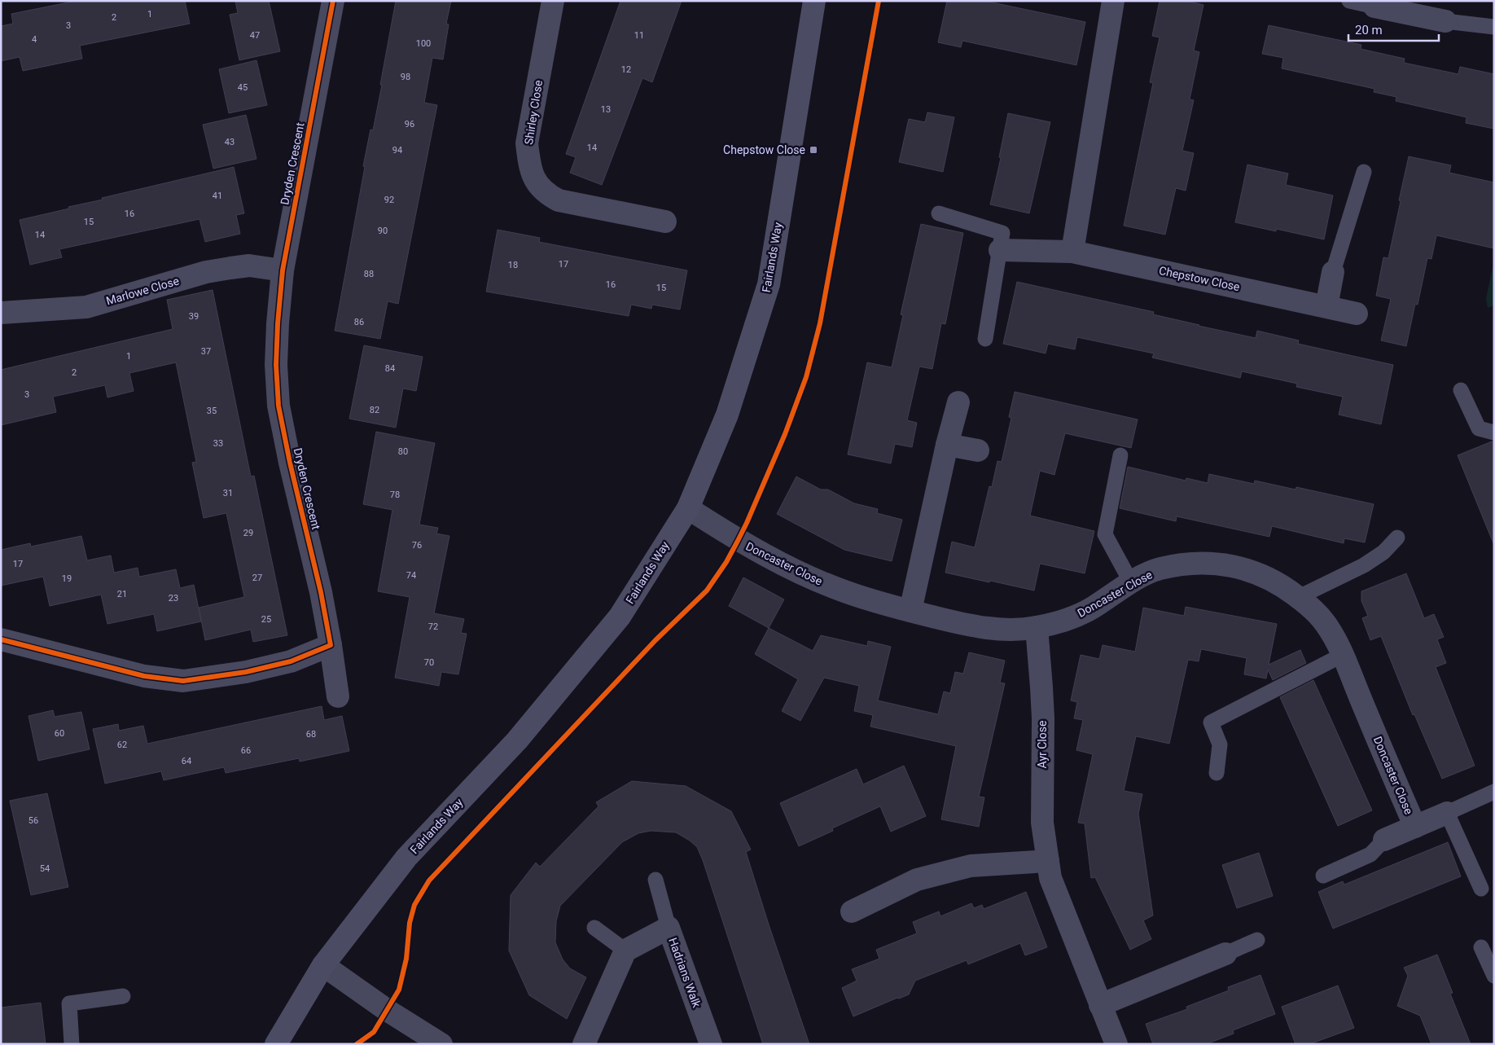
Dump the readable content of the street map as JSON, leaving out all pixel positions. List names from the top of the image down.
{
  "streets": {
    "main road": ["Fairlands Way"],
    "street": [
      "Shirley Close",
      "Dryden Crescent",
      "Chepstow Close",
      "Marlowe Close",
      "Doncaster Close",
      "Ayr Close",
      "Hadrians Walk"
    ]
  },
  "crossings": [
    ["Dryden Crescent", "Marlowe Close"],
    ["Fairlands Way", "Doncaster Close"],
    ["Doncaster Close", "Ayr Close"]
  ],
  "places": {
    "transit": ["Chepstow Close"]
  },
  "house_numbers": [
    "1",
    "2",
    "3",
    "47",
    "11",
    "4",
    "100",
    "12",
    "98",
    "45",
    "13",
    "96",
    "43",
    "14",
    "94",
    "41",
    "92",
    "16",
    "15",
    "90",
    "14",
    "17",
    "18",
    "88",
    "16",
    "15",
    "39",
    "86",
    "37",
    "1",
    "84",
    "2",
    "3",
    "82",
    "35",
    "33",
    "80",
    "31",
    "78",
    "29",
    "76",
    "17",
    "74",
    "27",
    "19",
    "21",
    "23",
    "25",
    "72",
    "70",
    "60",
    "68",
    "62",
    "66",
    "64",
    "56",
    "54"
  ],
  "scale_bar": "20 m"
}
